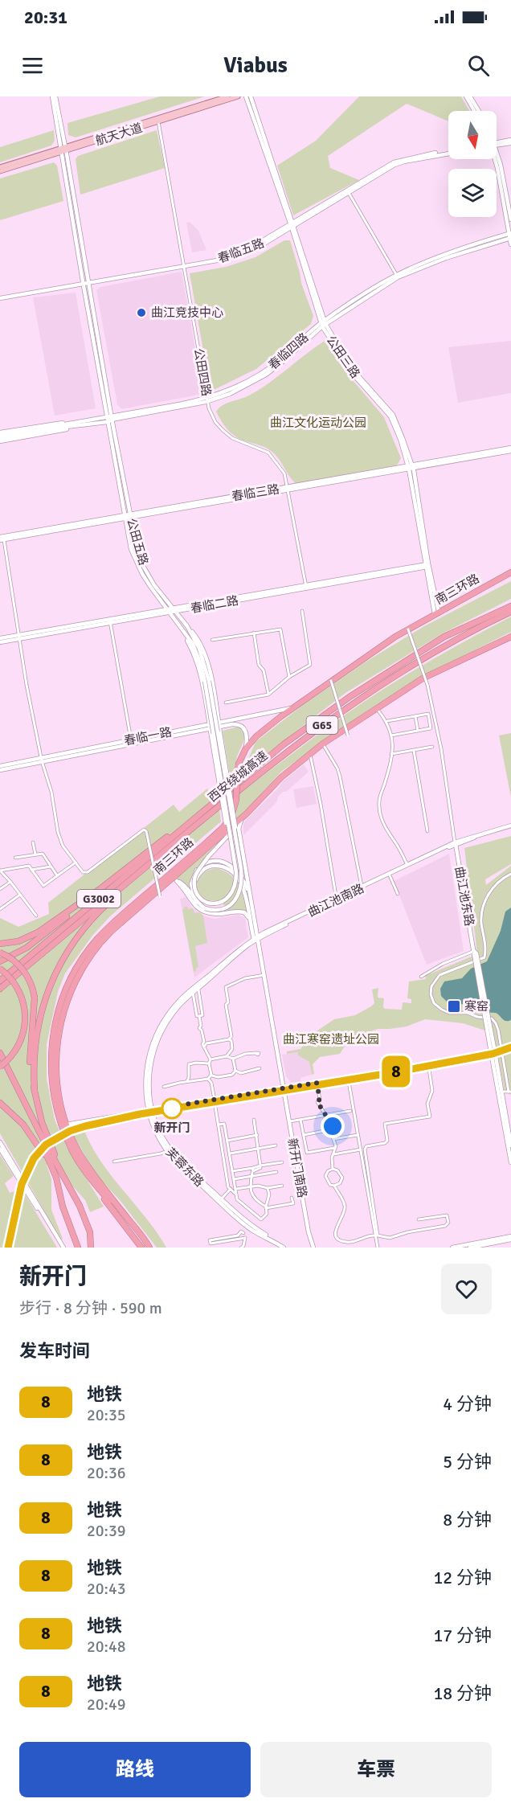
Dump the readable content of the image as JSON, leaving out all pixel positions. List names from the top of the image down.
{
  "streets": {
    "highway": [
      "南三环路",
      "G65",
      "西安绕城高速",
      "G3002"
    ],
    "main road": [
      "航天大道",
      "春临五路",
      "春临四路",
      "公田三路",
      "春临三路",
      "公田五路",
      "春临二路",
      "春临一路",
      "曲江池东路",
      "曲江池南路",
      "芙蓉东路",
      "新开门南路"
    ],
    "street": ["公田四路"]
  },
  "crossings": [
    ["航天大道", "公田四路"],
    ["航天大道", "公田五路"],
    ["春临五路", "公田三路"],
    ["春临五路", "公田四路"],
    ["春临五路", "公田五路"],
    ["春临四路", "公田三路"],
    ["春临四路", "公田四路"],
    ["春临四路", "公田五路"],
    ["公田三路", "春临三路"],
    ["公田三路", "南三环路"],
    ["公田三路", "春临二路"],
    ["公田四路", "春临三路"],
    ["公田四路", "春临二路"],
    ["春临三路", "公田五路"],
    ["公田五路", "春临二路"],
    ["南三环路", "春临一路"],
    ["G65", "西安绕城高速"],
    ["曲江池东路", "曲江池南路"],
    ["曲江池南路", "芙蓉东路"],
    ["曲江池南路", "新开门南路"]
  ],
  "parks": ["曲江文化运动公园", "曲江寒窑遗址公园"],
  "places": {
    "other": ["曲江竞技中心", "新开门"],
    "transit": ["寒窑"]
  },
  "lines": ["metro line 8"],
  "north": "bottom",
  "page": {
    "status": "20:31",
    "header": "Viabus",
    "on_map": "8",
    "heading": [
      ["新开门", "步行 · 8 分钟 · 590 m"],
      "发车时间"
    ],
    "list": [
      {
        "mark": "8",
        "name": "地铁",
        "note": "20:35",
        "value": "4 分钟"
      },
      {
        "mark": "8",
        "name": "地铁",
        "note": "20:36",
        "value": "5 分钟"
      },
      {
        "mark": "8",
        "name": "地铁",
        "note": "20:39",
        "value": "8 分钟"
      },
      {
        "mark": "8",
        "name": "地铁",
        "note": "20:43",
        "value": "12 分钟"
      },
      {
        "mark": "8",
        "name": "地铁",
        "note": "20:48",
        "value": "17 分钟"
      },
      {
        "mark": "8",
        "name": "地铁",
        "note": "20:49",
        "value": "18 分钟"
      }
    ],
    "buttons": ["路线", "车票"]
  }
}
